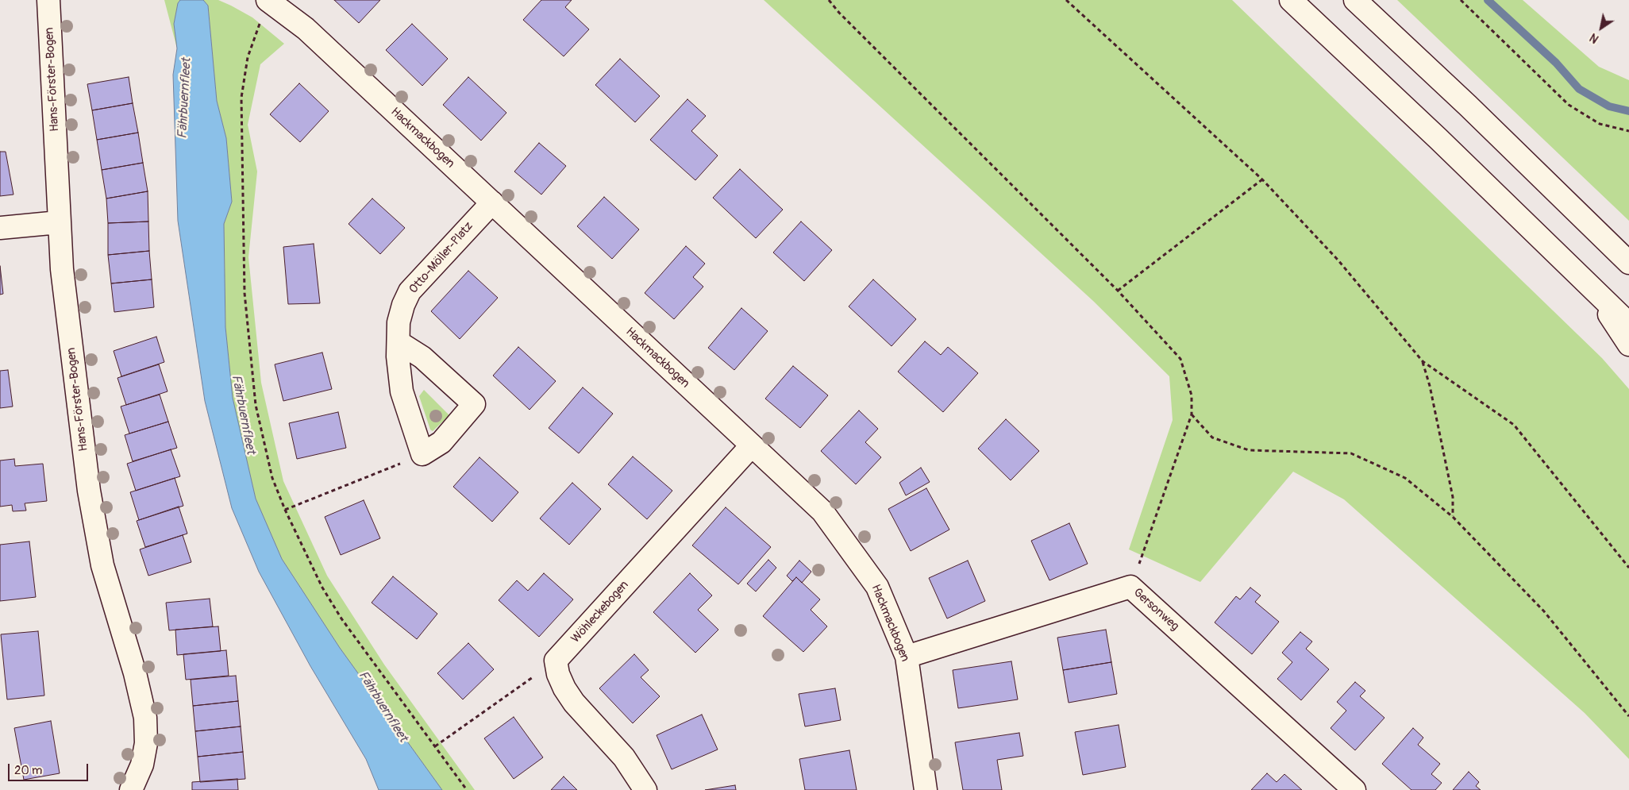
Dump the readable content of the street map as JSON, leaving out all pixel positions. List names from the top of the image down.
{
  "streets": {
    "main road": [
      "Hans-Förster-Bogen",
      "Hackmackbogen",
      "Otto-Möller-Platz",
      "Gersonweg",
      "Wöhleckebogen"
    ]
  },
  "crossings": [
    ["Hackmackbogen", "Otto-Möller-Platz"],
    ["Hackmackbogen", "Gersonweg"],
    ["Hackmackbogen", "Wöhleckebogen"]
  ],
  "water": ["Fährbuernfleet"],
  "scale_bar": "20 m",
  "north": "bottom left"
}
